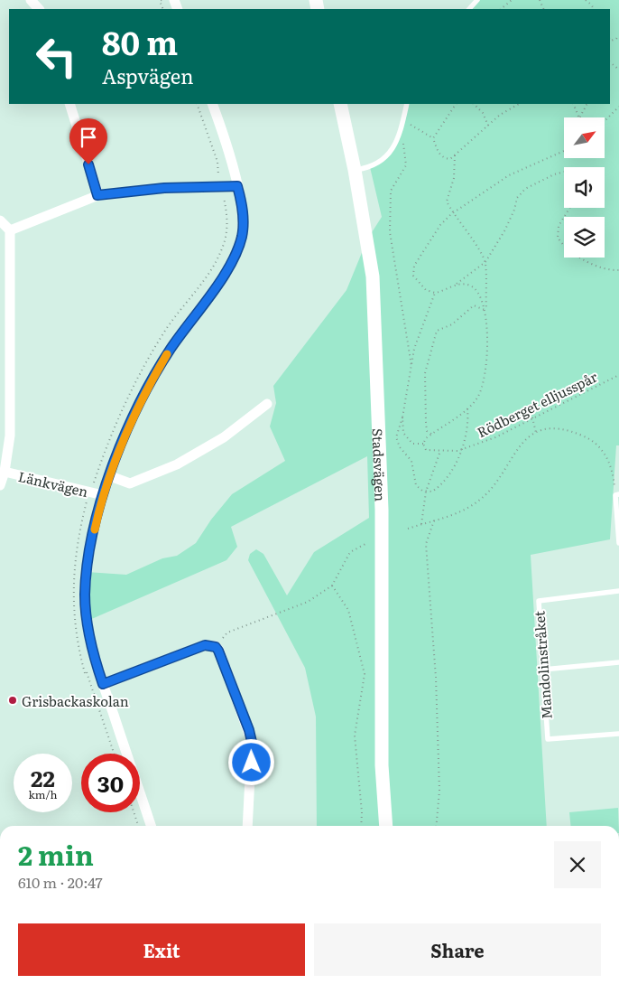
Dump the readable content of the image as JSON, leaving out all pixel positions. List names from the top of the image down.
{
  "streets": {
    "main road": ["Stadsvägen"],
    "street": ["Länkvägen"],
    "lane": ["Mandolinstråket"],
    "path": ["Rödberget elljusspår"]
  },
  "places": ["Grisbackaskolan"],
  "north": "top right",
  "page": {
    "turn": ["80 m", "Aspvägen"],
    "speed": "22 km/h",
    "limit": "30",
    "heading": ["2 min", "610 m · 20:47"],
    "buttons": ["Exit", "Share"]
  }
}
